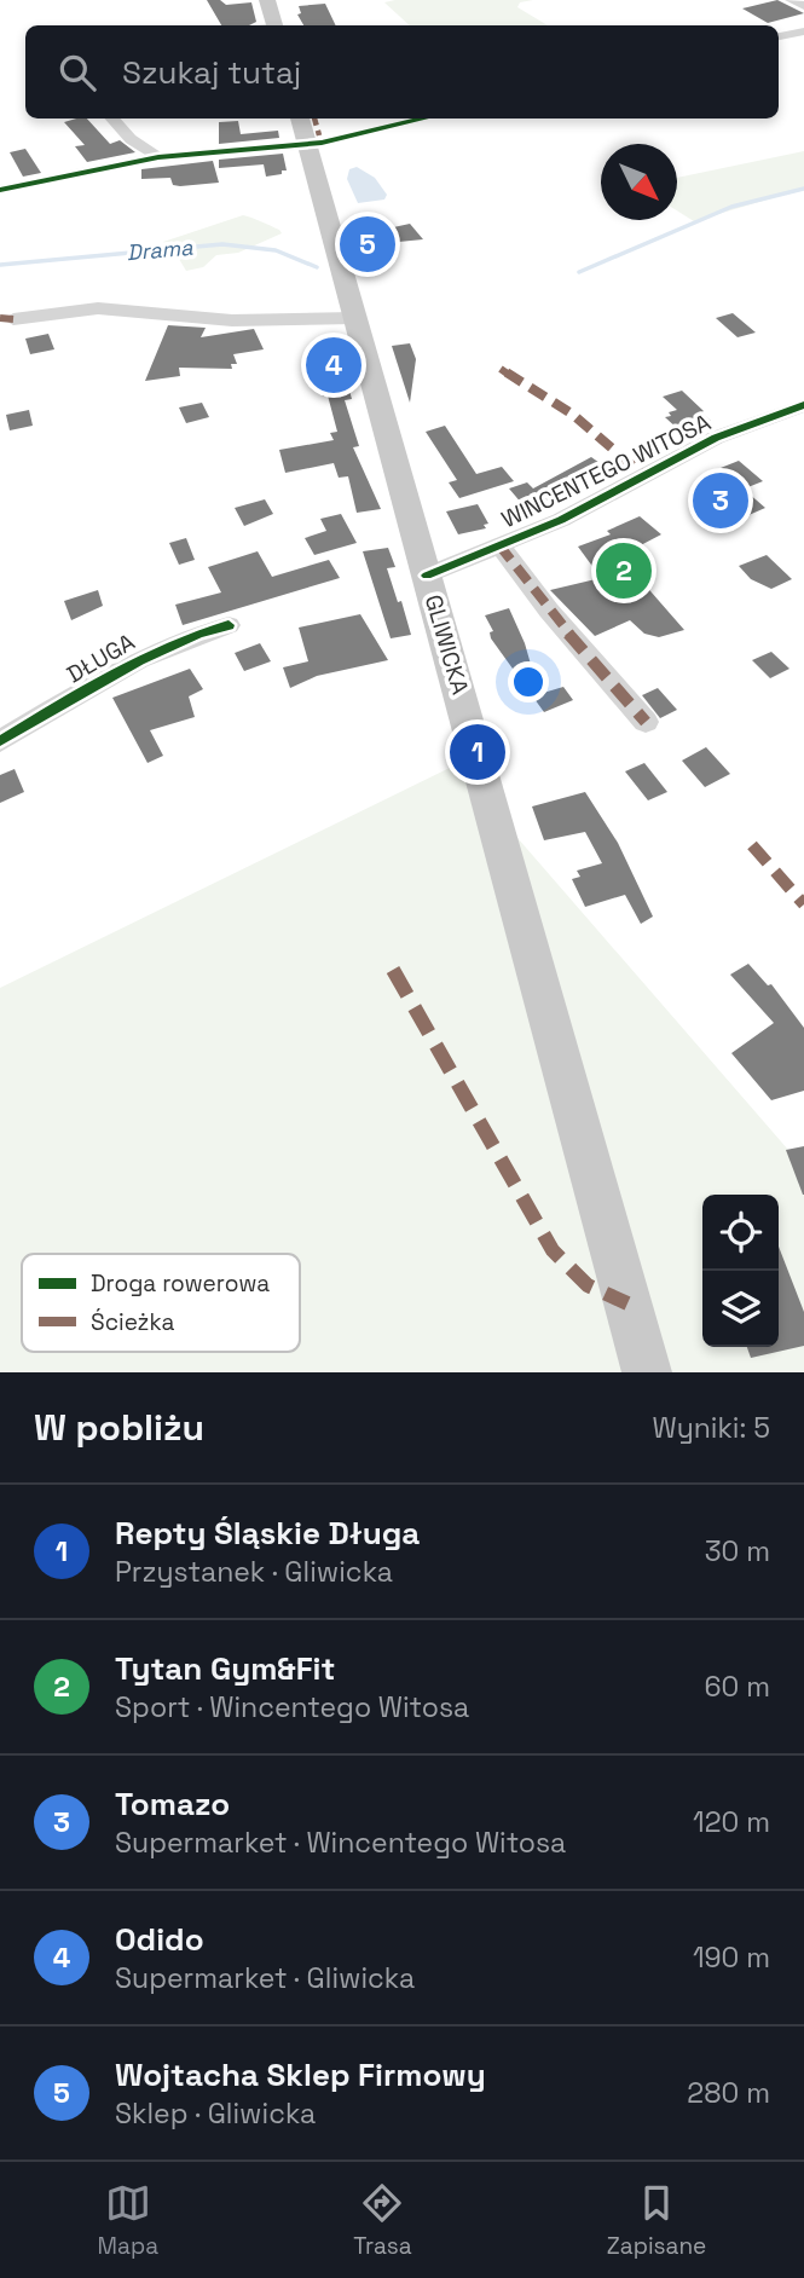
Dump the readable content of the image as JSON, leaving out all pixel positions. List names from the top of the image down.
{
  "streets": {
    "main road": ["GLIWICKA"],
    "street": ["WINCENTEGO WITOSA", "DŁUGA"]
  },
  "crossings": [
    ["WINCENTEGO WITOSA", "GLIWICKA"]
  ],
  "water": ["Drama"],
  "legend": ["Droga rowerowa", "Ścieżka"],
  "north": "bottom right",
  "page": {
    "search": "Szukaj tutaj",
    "pins": [
      "5",
      "4",
      "3",
      "2",
      "1"
    ],
    "heading": ["W pobliżu", "Wyniki: 5"],
    "list": [
      {
        "mark": "1",
        "name": "Repty Śląskie Długa",
        "note": "Przystanek · Gliwicka",
        "value": "30 m"
      },
      {
        "mark": "2",
        "name": "Tytan Gym&Fit",
        "note": "Sport · Wincentego Witosa",
        "value": "60 m"
      },
      {
        "mark": "3",
        "name": "Tomazo",
        "note": "Supermarket · Wincentego Witosa",
        "value": "120 m"
      },
      {
        "mark": "4",
        "name": "Odido",
        "note": "Supermarket · Gliwicka",
        "value": "190 m"
      },
      {
        "mark": "5",
        "name": "Wojtacha Sklep Firmowy",
        "note": "Sklep · Gliwicka",
        "value": "280 m"
      }
    ],
    "nav": ["Mapa", "Trasa", "Zapisane"]
  }
}
